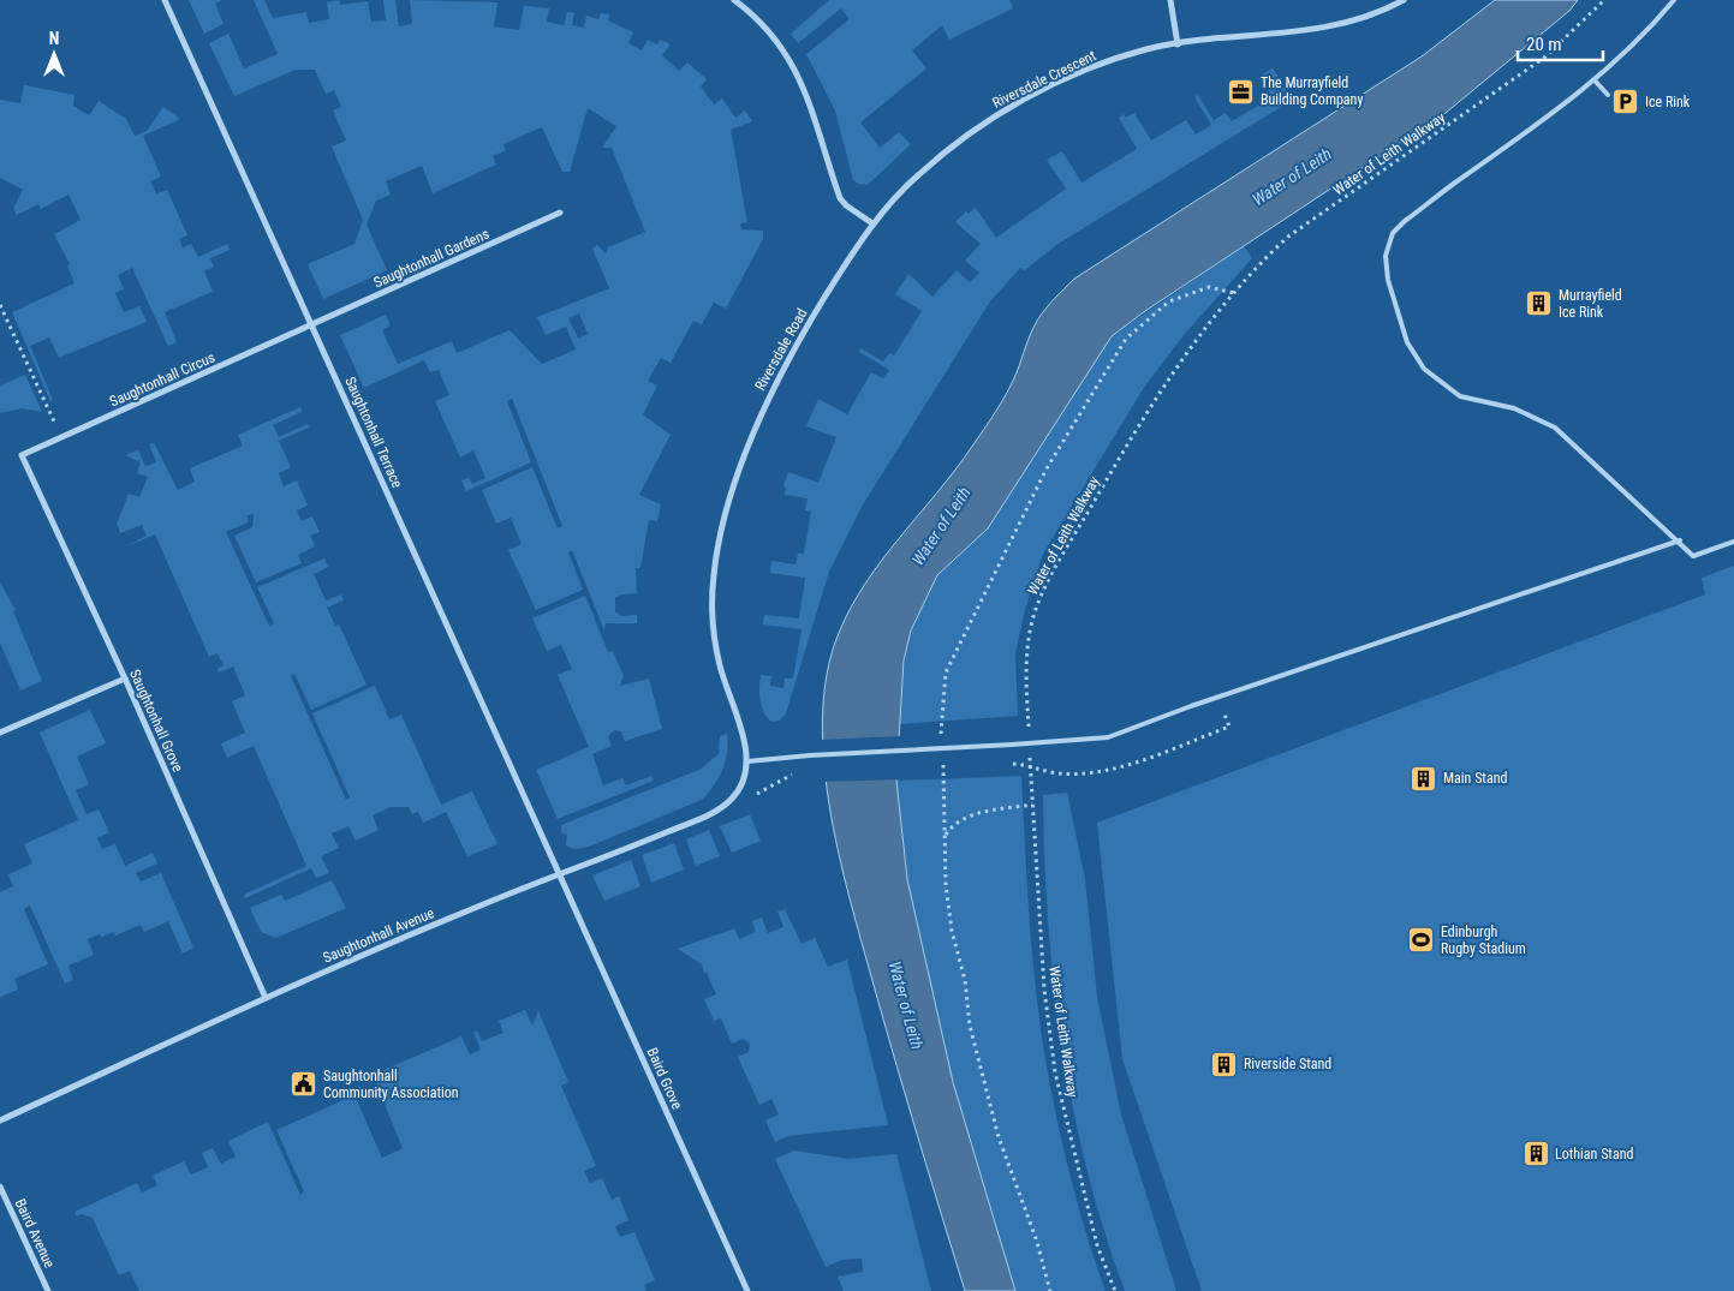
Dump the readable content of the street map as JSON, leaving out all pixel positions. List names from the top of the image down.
{
  "streets": {
    "street": [
      "Riversdale Crescent",
      "Saughtonhall Gardens",
      "Riversdale Road",
      "Saughtonhall Circus",
      "Saughtonhall Terrace",
      "Saughtonhall Grove",
      "Saughtonhall Avenue",
      "Baird Grove",
      "Baird Avenue"
    ],
    "path": ["Water of Leith Walkway"]
  },
  "crossings": [
    ["Riversdale Crescent", "Riversdale Road"],
    ["Saughtonhall Gardens", "Saughtonhall Circus"],
    ["Saughtonhall Gardens", "Saughtonhall Terrace"],
    ["Riversdale Road", "Saughtonhall Avenue"],
    ["Saughtonhall Circus", "Saughtonhall Terrace"],
    ["Saughtonhall Circus", "Saughtonhall Grove"],
    ["Saughtonhall Terrace", "Saughtonhall Avenue"],
    ["Saughtonhall Terrace", "Baird Grove"],
    ["Saughtonhall Grove", "Saughtonhall Avenue"],
    ["Saughtonhall Avenue", "Baird Grove"]
  ],
  "water": ["Water of Leith"],
  "places": {
    "office": ["The Murrayfield Building Company"],
    "parking": ["Ice Rink"],
    "building": [
      "Murrayfield Ice Rink",
      "Main Stand",
      "Riverside Stand",
      "Lothian Stand"
    ],
    "sports": ["Edinburgh Rugby Stadium"],
    "public building": ["Saughtonhall Community Association"]
  },
  "scale_bar": "20 m",
  "north": "top"
}
